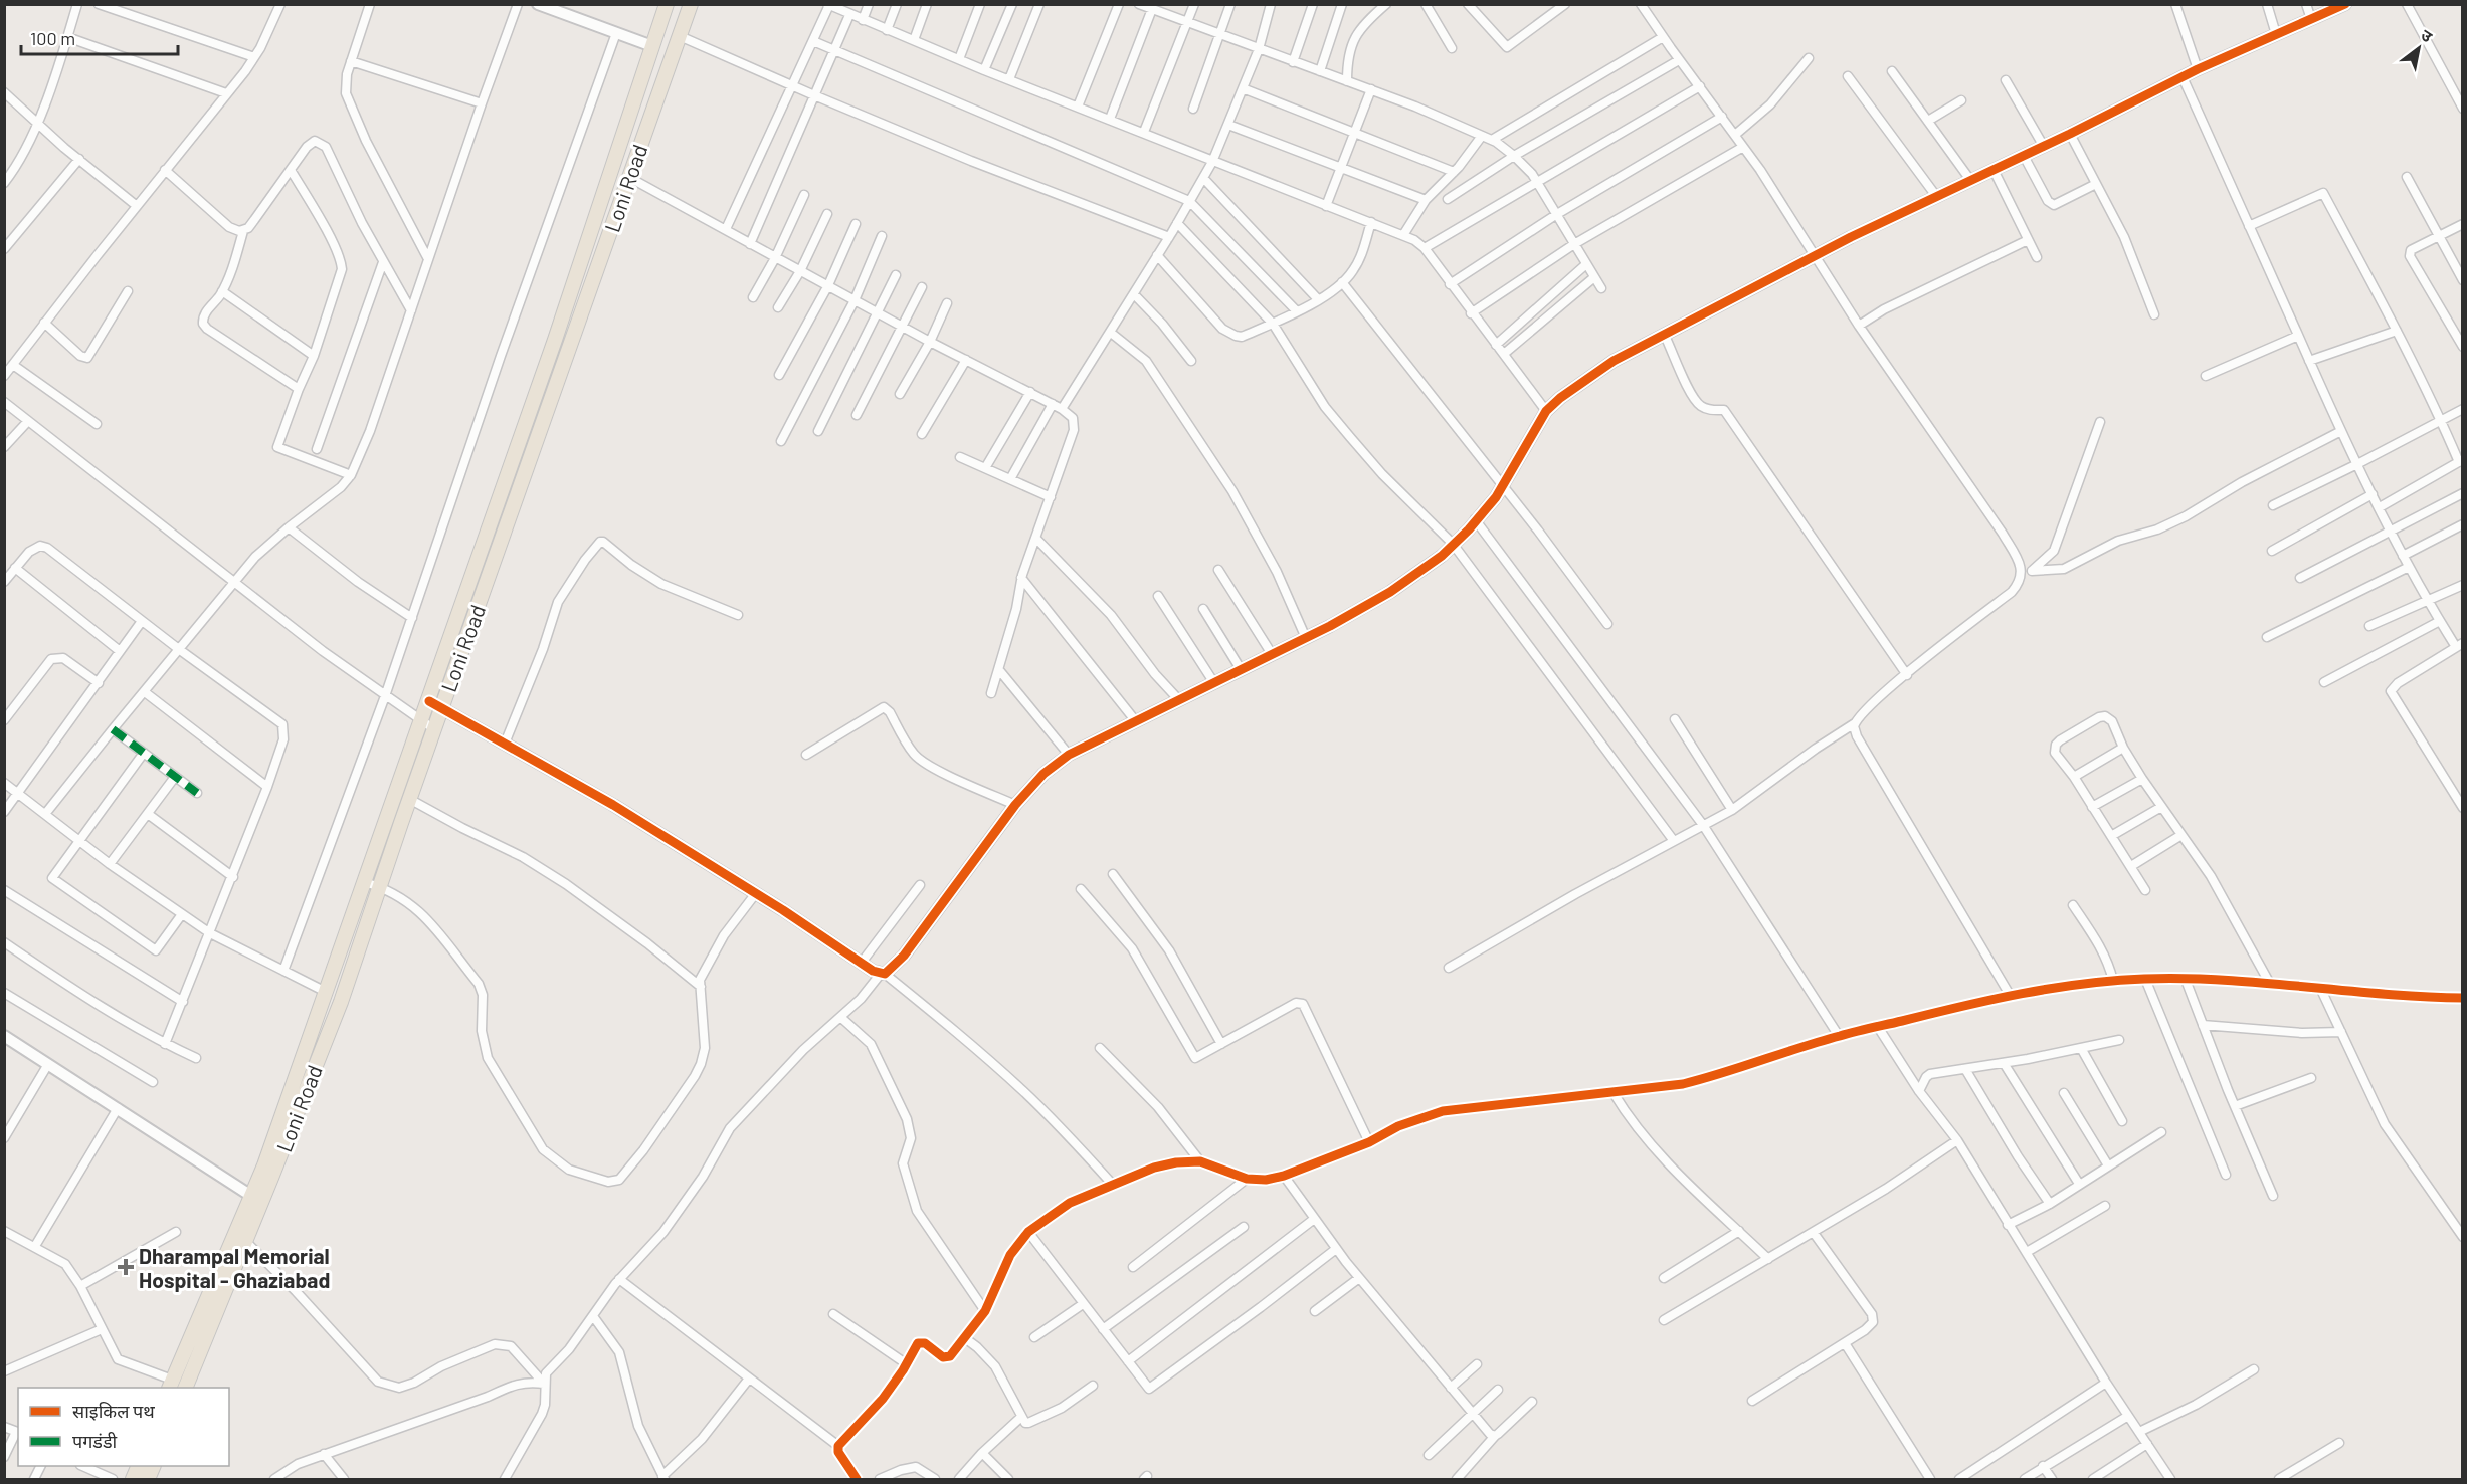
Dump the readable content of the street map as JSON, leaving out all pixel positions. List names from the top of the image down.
{
  "streets": {
    "highway": ["Loni Road"]
  },
  "places": {
    "health": ["Dharampal Memorial Hospital - Ghaziabad"]
  },
  "legend": ["साइकिल पथ", "पगडंडी"],
  "scale_bar": "100 m",
  "north": "top right"
}
